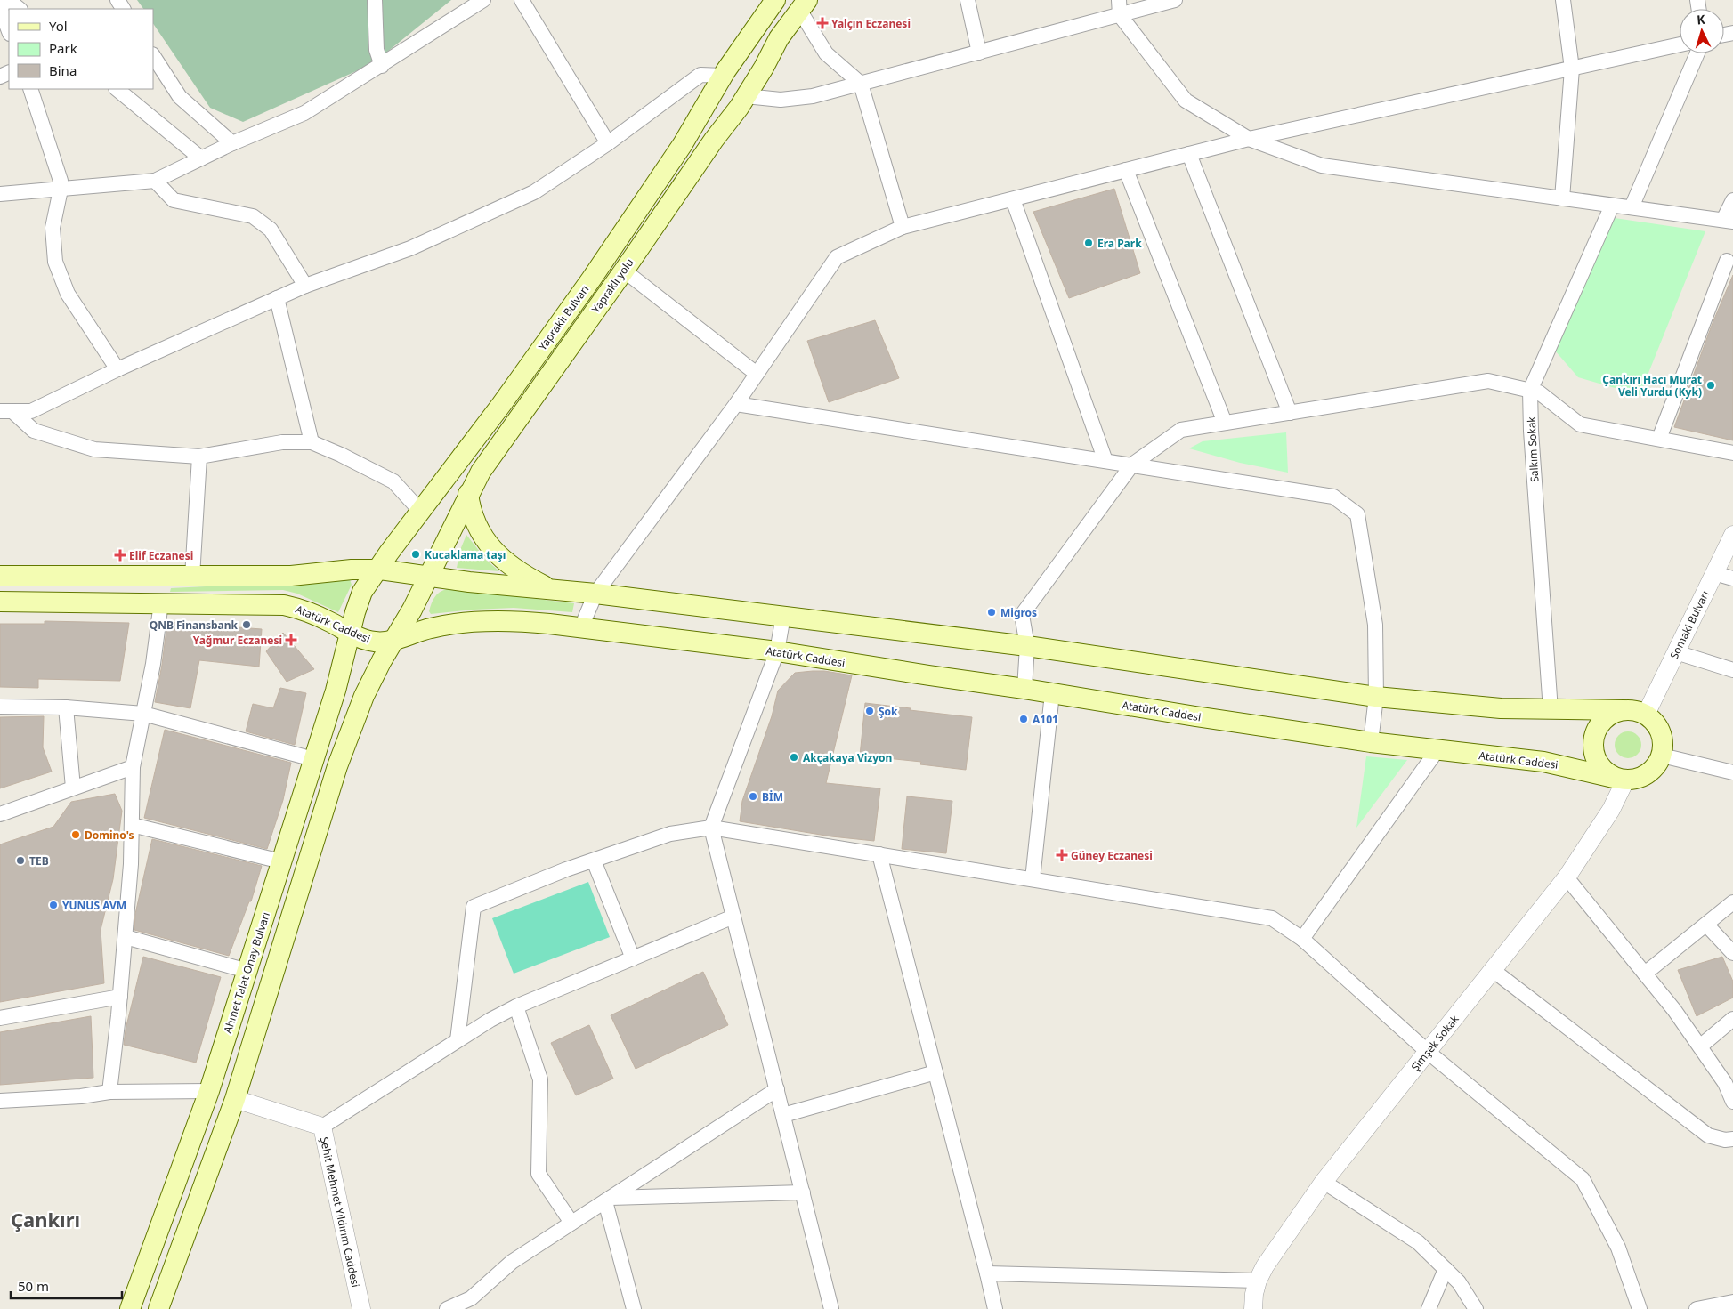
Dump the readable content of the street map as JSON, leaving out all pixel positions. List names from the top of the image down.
{
  "streets": {
    "main road": [
      "Yapraklı yolu",
      "Yapraklı Bulvarı",
      "Atatürk Caddesi",
      "Ahmet Talat Onay Bulvarı"
    ],
    "street": [
      "Salkım Sokak",
      "Somaki Bulvarı",
      "Şimşek Sokak",
      "Şehit Mehmet Yıldırım Caddesi"
    ]
  },
  "crossings": [
    ["Yapraklı Bulvarı", "Atatürk Caddesi"],
    ["Yapraklı Bulvarı", "Ahmet Talat Onay Bulvarı"],
    ["Atatürk Caddesi", "Somaki Bulvarı"],
    ["Atatürk Caddesi", "Ahmet Talat Onay Bulvarı"],
    ["Atatürk Caddesi", "Şimşek Sokak"],
    ["Somaki Bulvarı", "Şimşek Sokak"]
  ],
  "districts": ["Çankırı"],
  "places": {
    "health": [
      "Yalçın Eczanesi",
      "Elif Eczanesi",
      "Yağmur Eczanesi",
      "Güney Eczanesi"
    ],
    "other": [
      "Era Park",
      "Çankırı Hacı Murat Veli Yurdu (Kyk)",
      "Kucaklama taşı",
      "Migros",
      "QNB Finansbank",
      "Şok",
      "A101",
      "Akçakaya Vizyon",
      "BİM",
      "Domino's",
      "TEB",
      "YUNUS AVM"
    ]
  },
  "legend": ["Yol", "Park", "Bina"],
  "scale_bar": "50 m",
  "north": "top"
}
